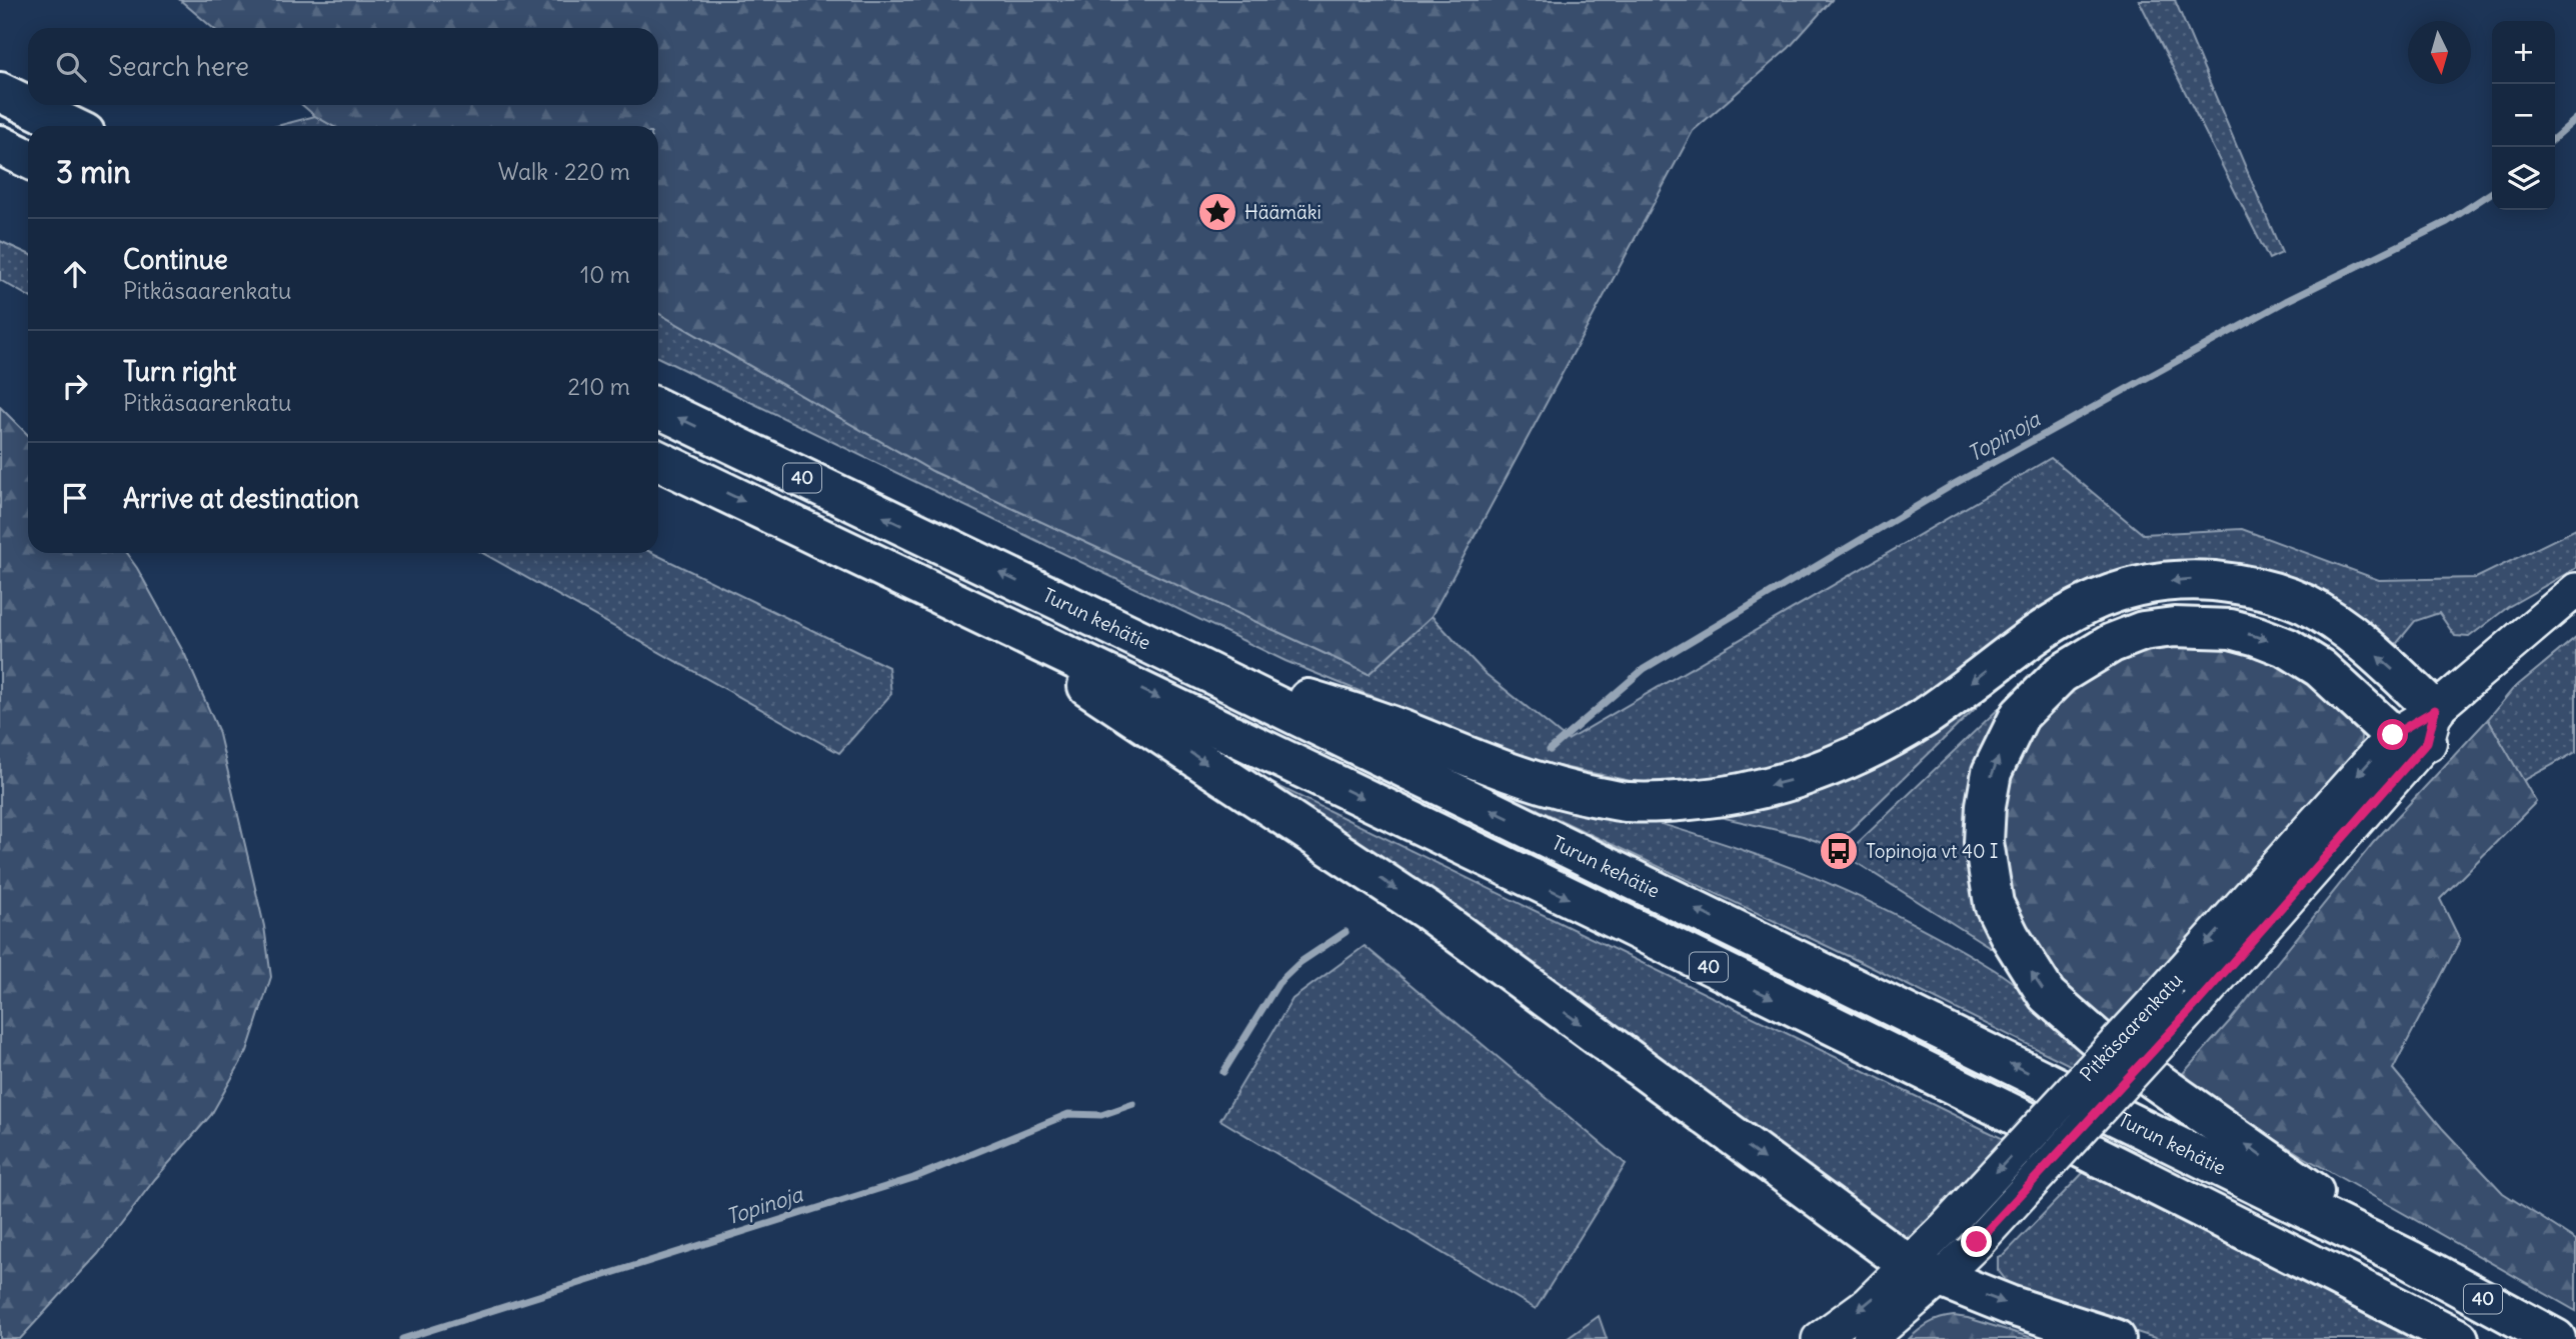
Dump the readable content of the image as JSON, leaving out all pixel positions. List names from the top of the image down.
{
  "streets": {
    "highway": ["40", "Turun kehätie"],
    "street": ["Pitkäsaarenkatu"]
  },
  "water": ["Topinoja"],
  "places": {
    "place": ["Häämäki"],
    "bus stop": ["Topinoja vt 40 I"]
  },
  "north": "bottom",
  "page": {
    "map_buttons": ["+", "−"],
    "search": "Search here",
    "heading": ["3 min", "Walk · 220 m"],
    "list": [
      ["Continue", "Pitkäsaarenkatu", "10 m"],
      ["Turn right", "Pitkäsaarenkatu", "210 m"],
      "Arrive at destination"
    ]
  }
}
